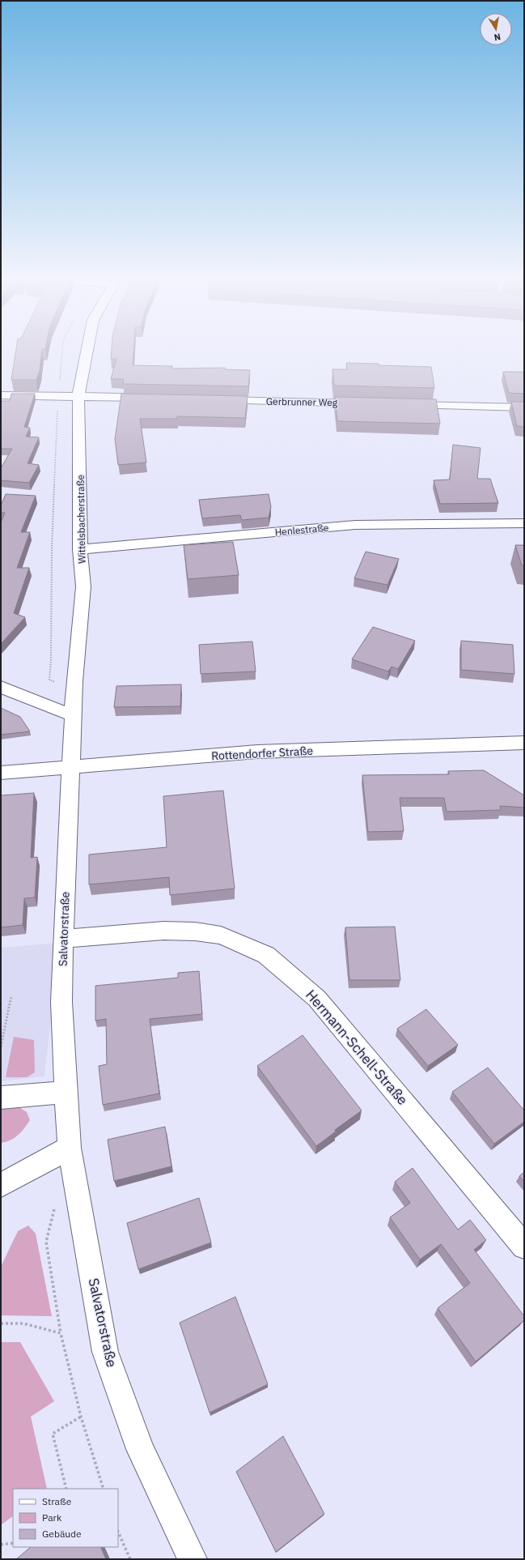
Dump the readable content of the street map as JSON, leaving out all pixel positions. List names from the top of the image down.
{
  "streets": {
    "street": [
      "Gerbrunner Weg",
      "Wittelsbacherstraße",
      "Henlestraße",
      "Rottendorfer Straße",
      "Salvatorstraße",
      "Hermann-Schell-Straße"
    ]
  },
  "crossings": [
    ["Wittelsbacherstraße", "Henlestraße"],
    ["Wittelsbacherstraße", "Rottendorfer Straße"],
    ["Wittelsbacherstraße", "Salvatorstraße"],
    ["Rottendorfer Straße", "Salvatorstraße"],
    ["Salvatorstraße", "Hermann-Schell-Straße"]
  ],
  "legend": ["Straße", "Park", "Gebäude"],
  "north": "bottom"
}
